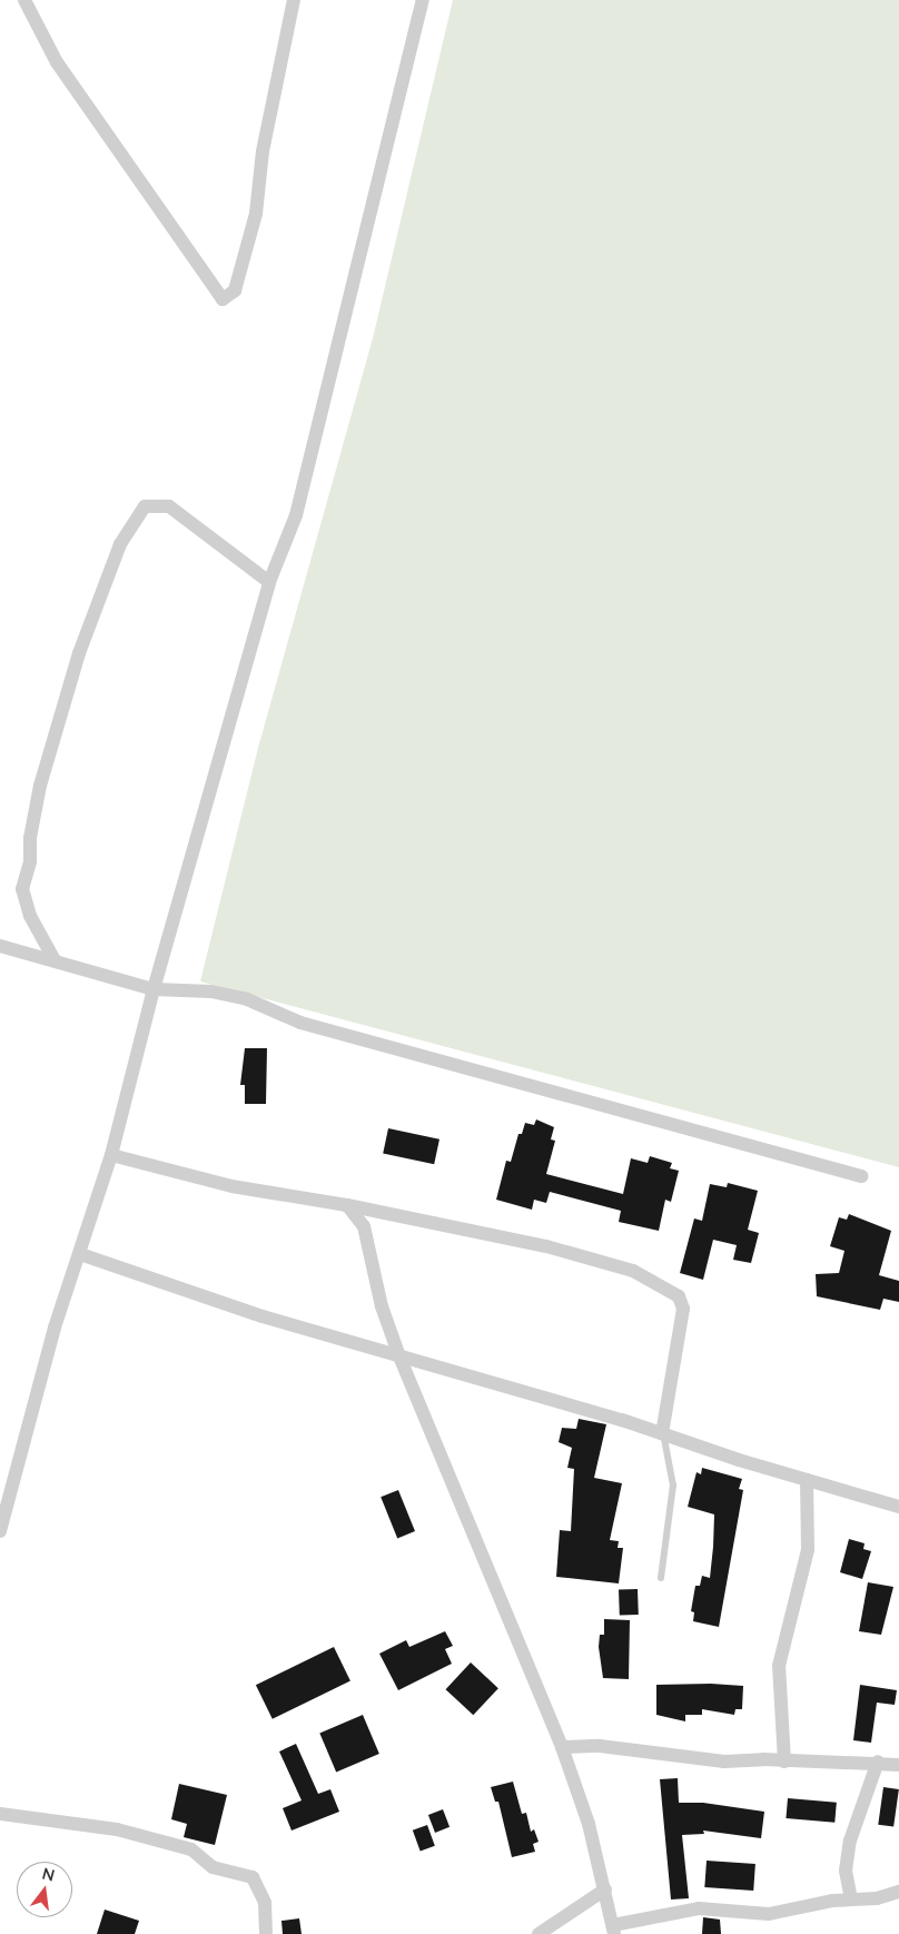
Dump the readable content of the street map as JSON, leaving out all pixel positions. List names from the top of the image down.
{
  "north": "top"
}
